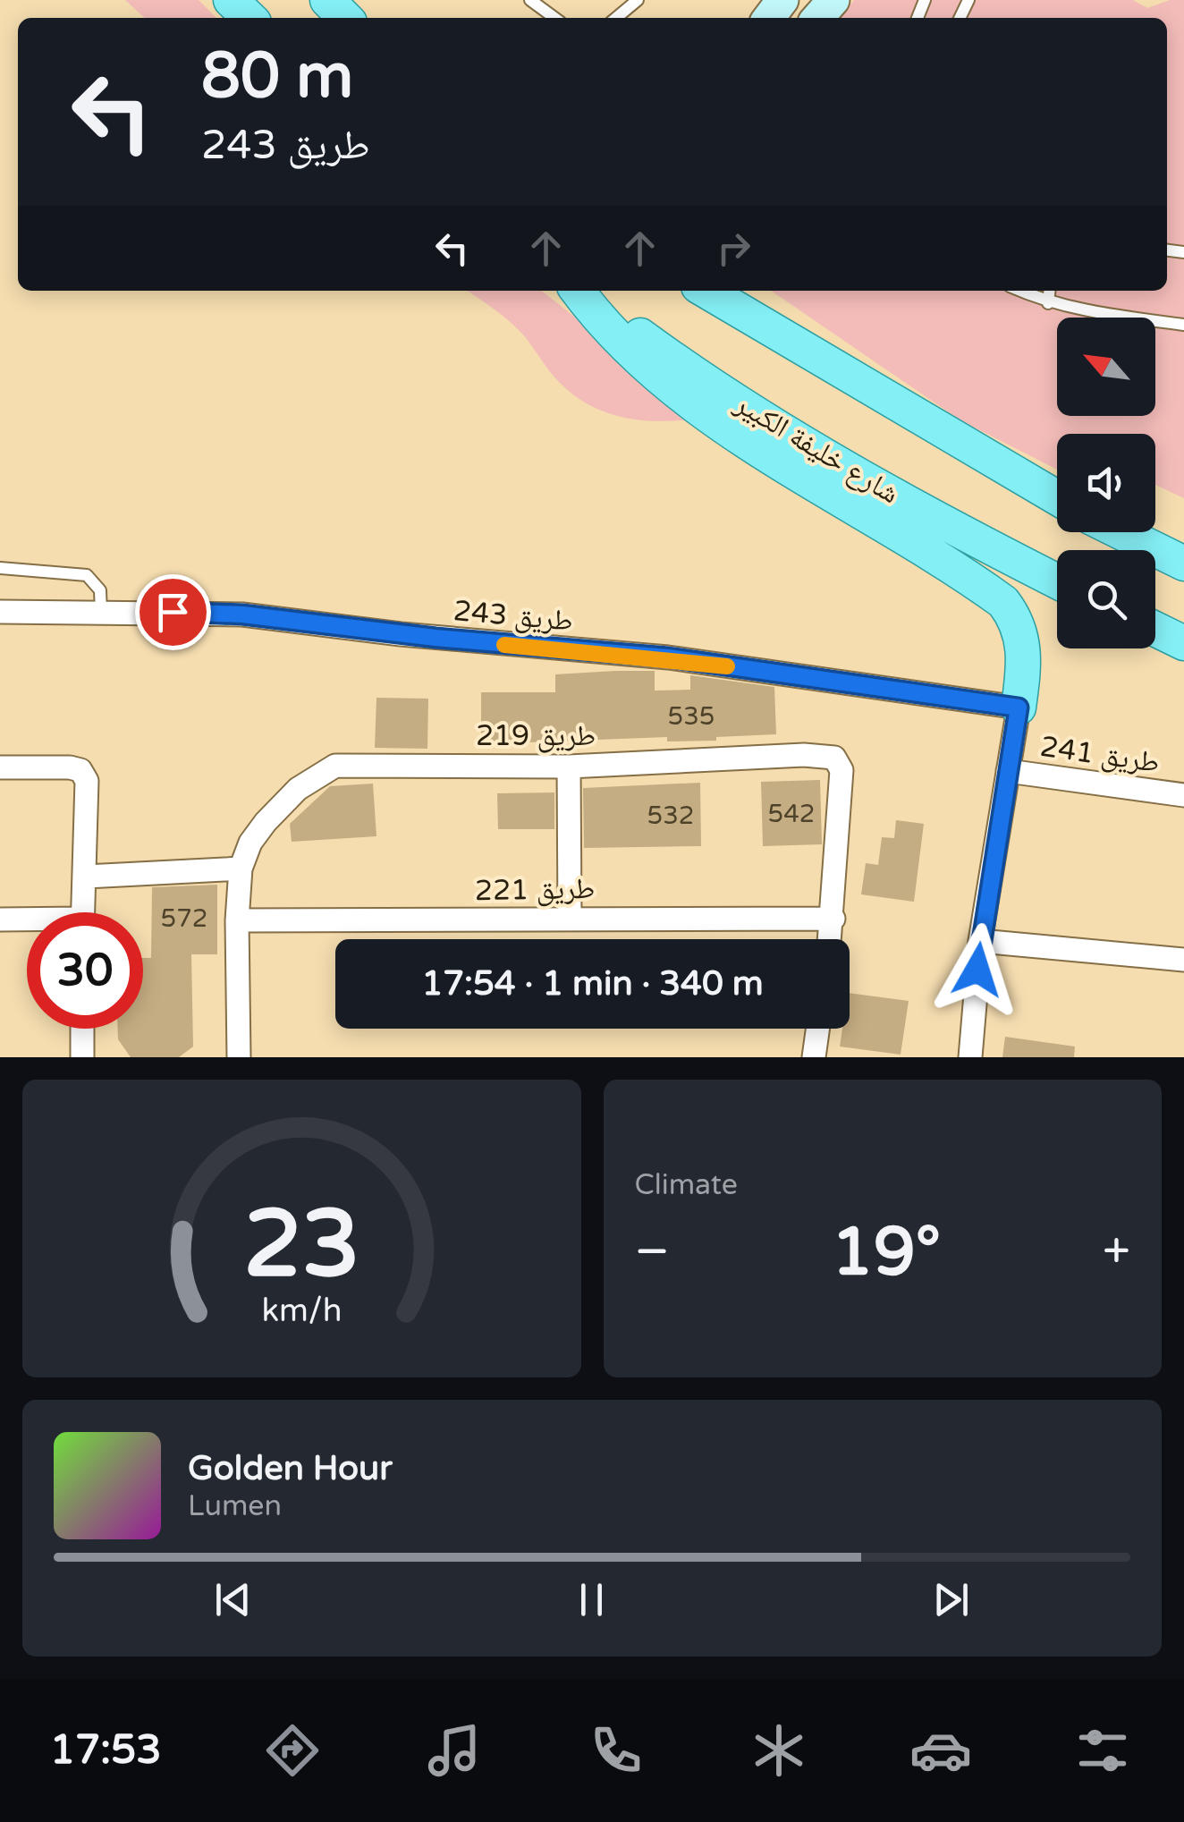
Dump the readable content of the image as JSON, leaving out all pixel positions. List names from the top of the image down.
{
  "streets": {
    "main road": ["شارع خليفة الكبير"],
    "street": [
      "طريق 243",
      "طريق 219",
      "طريق 241",
      "طريق 221"
    ]
  },
  "crossings": [
    ["طريق 243", "طريق 241"],
    ["طريق 219", "طريق 221"]
  ],
  "house_numbers": [
    "535",
    "542",
    "532",
    "572"
  ],
  "north": "top left",
  "page": {
    "turn": ["80 m", "طريق 243"],
    "limit": "30",
    "trip": "17:54 · 1 min · 340 m",
    "tile": "Climate",
    "heat": ["−", "19°", "+"],
    "song": ["Golden Hour", "Lumen"],
    "tabs": "17:53",
    "gauge": ["23", "km/h"]
  }
}
